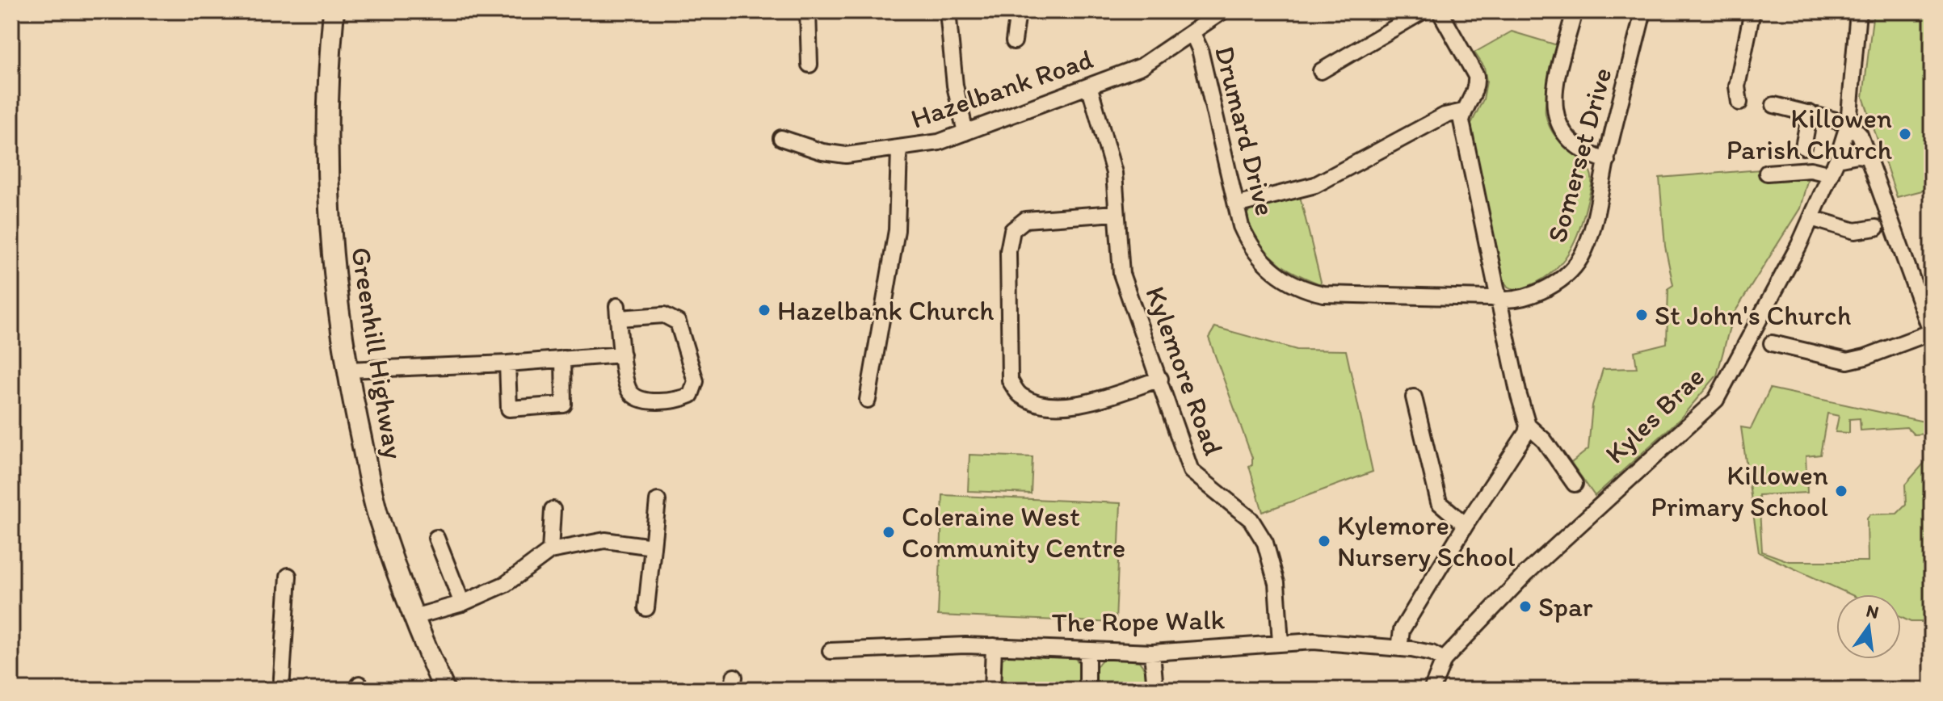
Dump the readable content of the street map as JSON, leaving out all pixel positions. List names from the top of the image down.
{
  "streets": {
    "main road": ["Greenhill Highway"],
    "street": [
      "Hazelbank Road",
      "Drumard Drive",
      "Somerset Drive",
      "Kylemore Road",
      "Kyles Brae",
      "The Rope Walk"
    ]
  },
  "crossings": [
    ["Hazelbank Road", "Drumard Drive"],
    ["Hazelbank Road", "Kylemore Road"],
    ["Drumard Drive", "Somerset Drive"],
    ["Kylemore Road", "The Rope Walk"],
    ["Kyles Brae", "The Rope Walk"]
  ],
  "places": [
    "Killowen Parish Church",
    "Hazelbank Church",
    "St John's Church",
    "Killowen Primary School",
    "Coleraine West Community Centre",
    "Kylemore Nursery School",
    "Spar"
  ],
  "north": "top"
}
